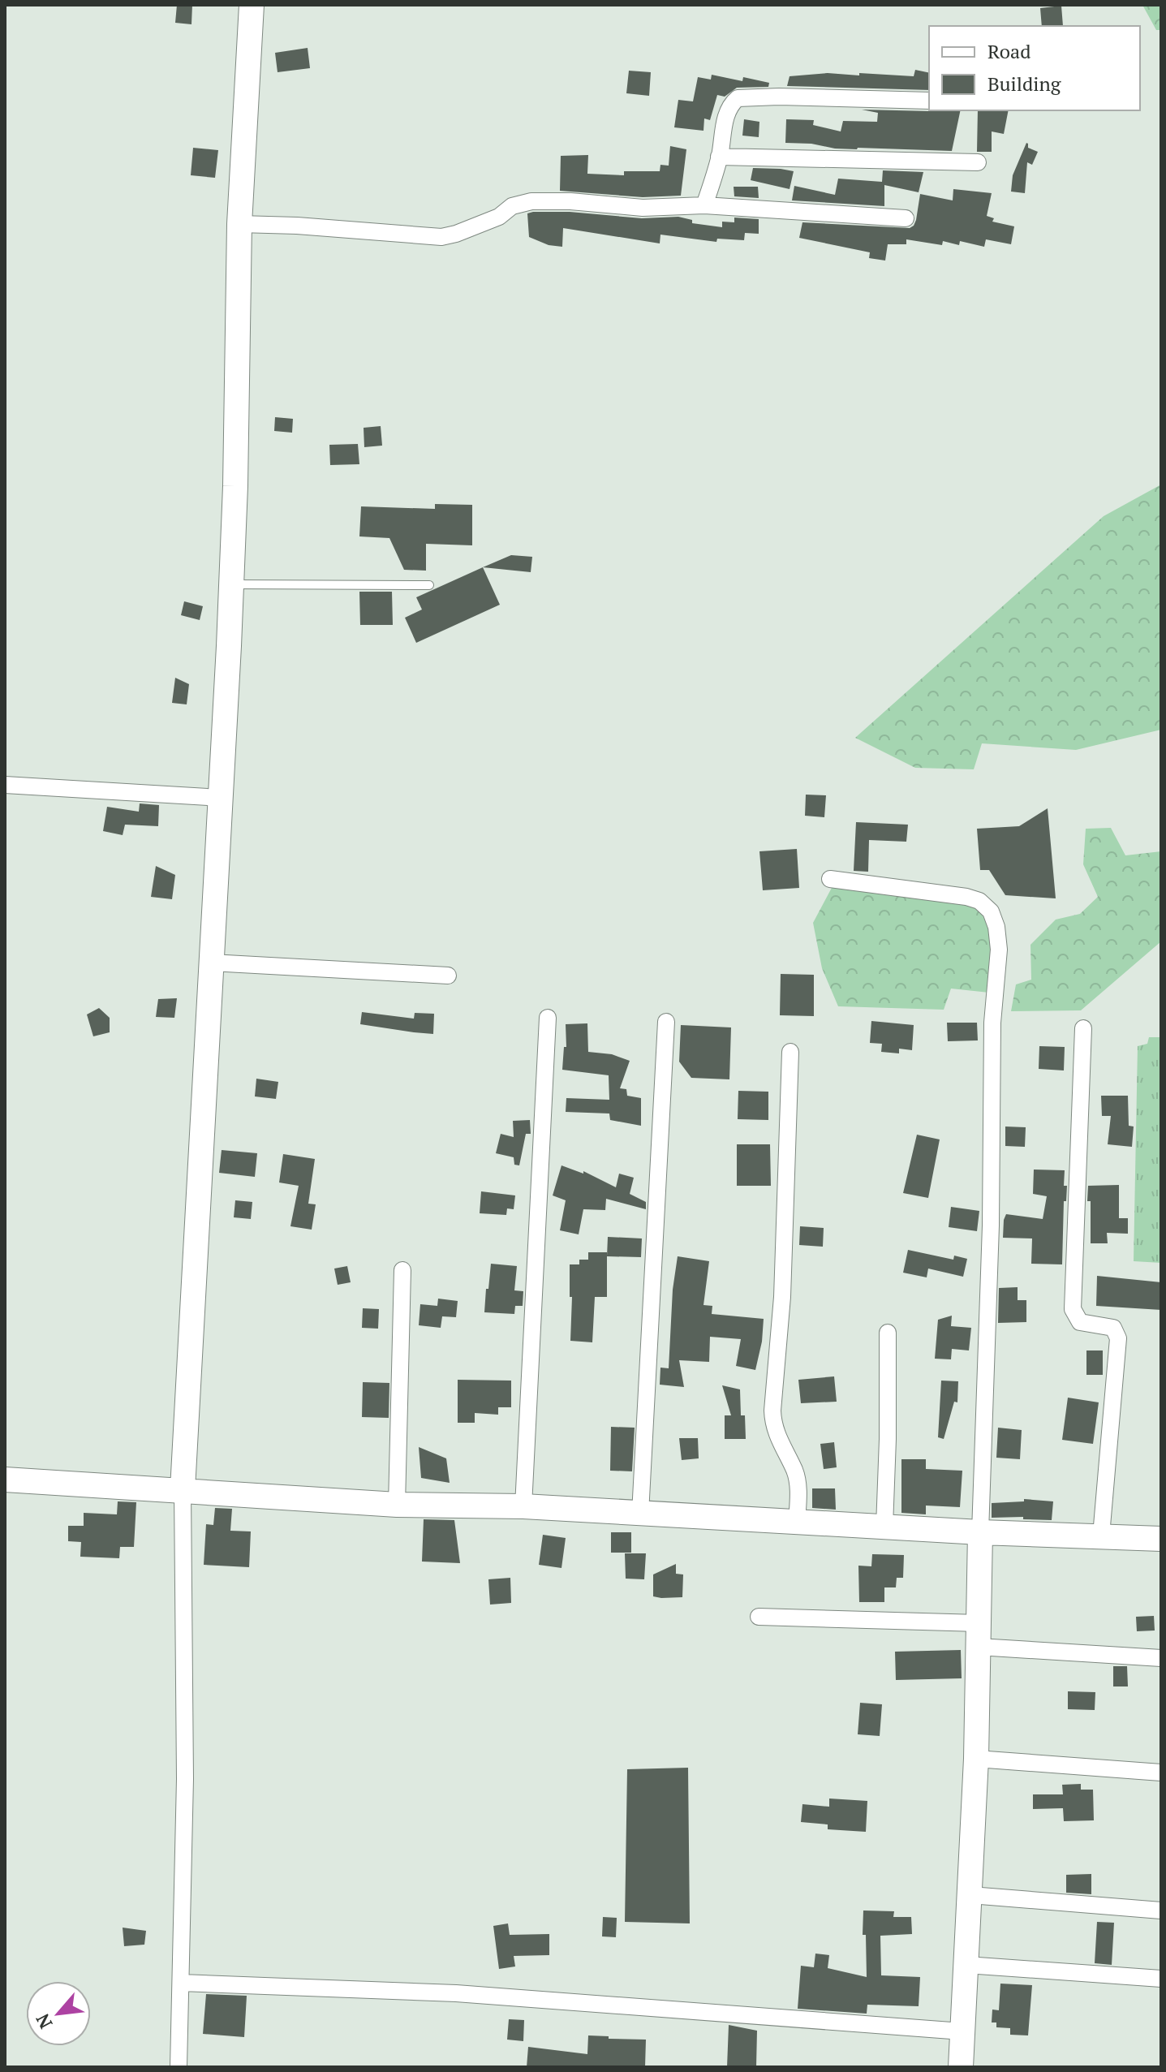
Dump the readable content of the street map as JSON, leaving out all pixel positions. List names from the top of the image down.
{
  "legend": ["Road", "Building"],
  "north": "bottom left"
}
